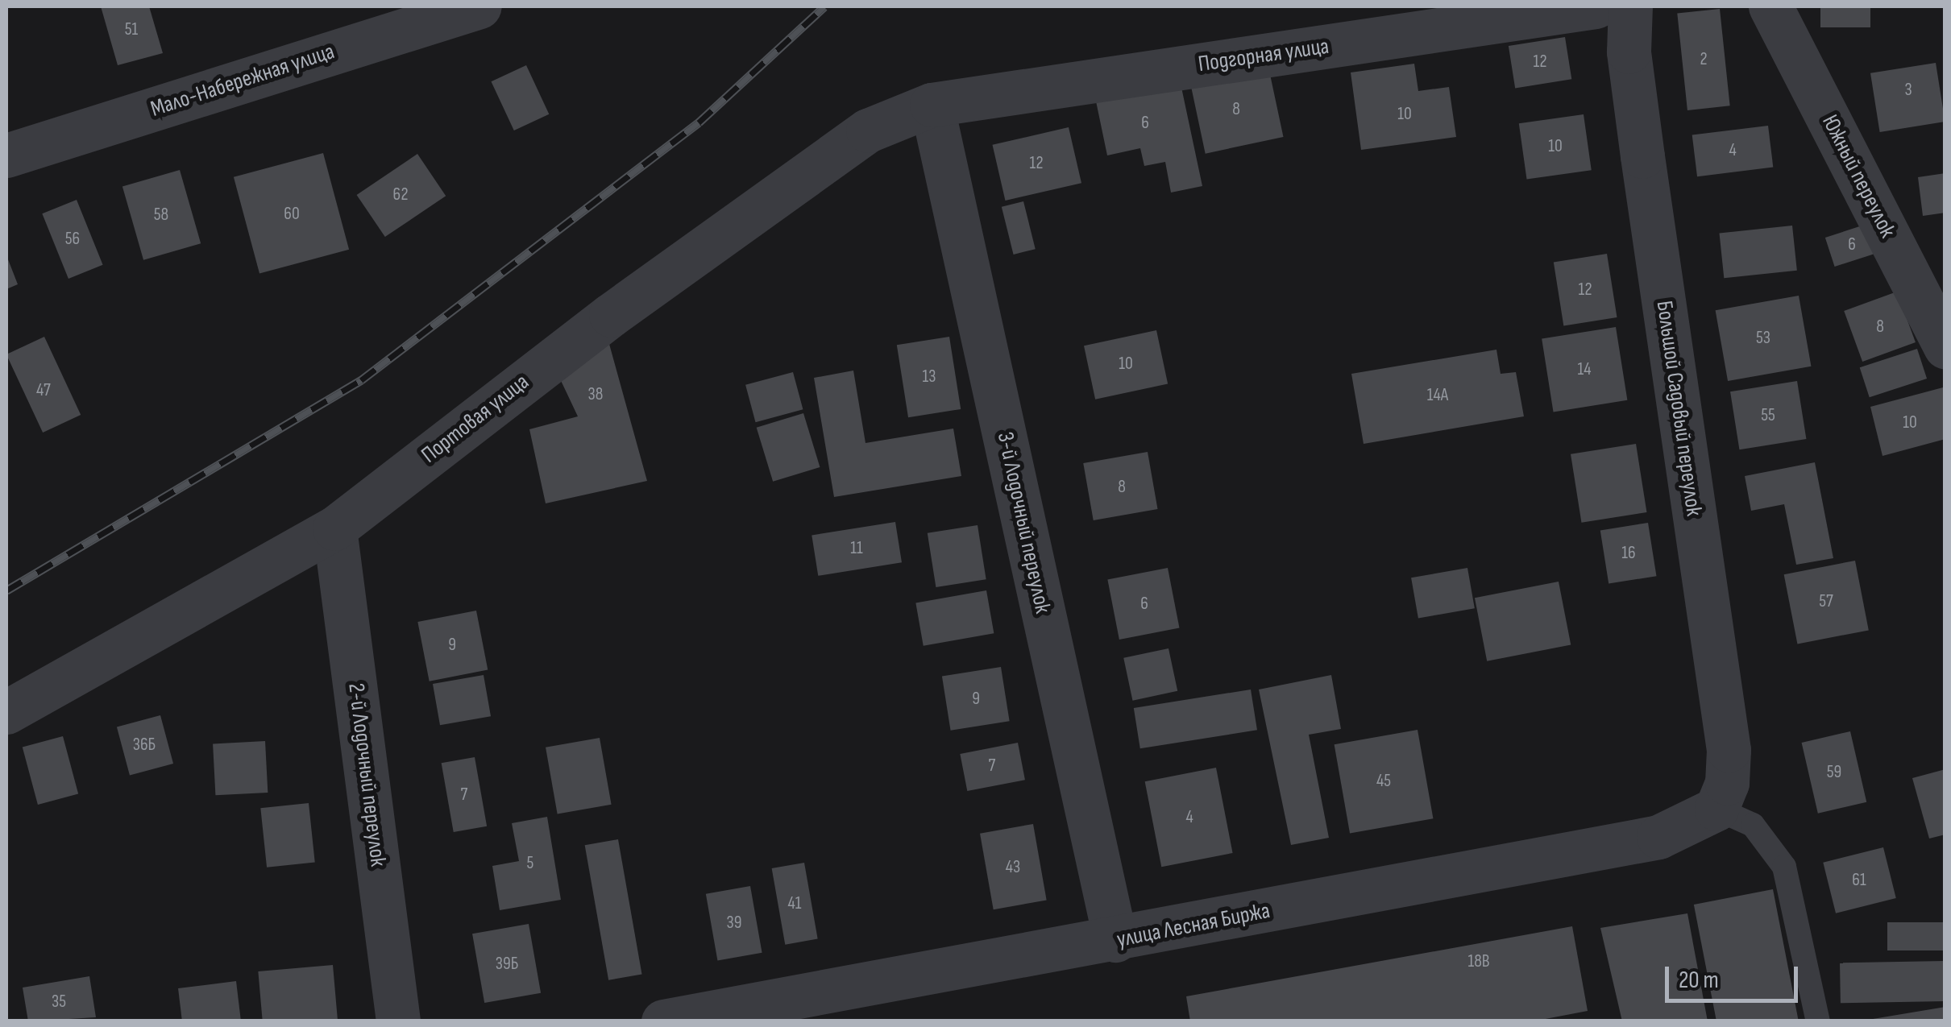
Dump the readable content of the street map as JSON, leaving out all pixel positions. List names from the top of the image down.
{
  "streets": {
    "street": [
      "Подгорная улица",
      "Мало-Набережная улица",
      "Южный переулок",
      "Большой Садовый переулок",
      "Портовая улица",
      "3-й Лодочный переулок",
      "2-й Лодочный переулок",
      "улица Лесная Биржа"
    ]
  },
  "crossings": [
    ["Подгорная улица", "Портовая улица"],
    ["Подгорная улица", "3-й Лодочный переулок"],
    ["Большой Садовый переулок", "улица Лесная Биржа"],
    ["Портовая улица", "3-й Лодочный переулок"],
    ["Портовая улица", "2-й Лодочный переулок"],
    ["3-й Лодочный переулок", "улица Лесная Биржа"]
  ],
  "house_numbers": [
    "51",
    "2",
    "12",
    "3",
    "8",
    "10",
    "6",
    "10",
    "4",
    "12",
    "62",
    "60",
    "58",
    "56",
    "6",
    "12",
    "8",
    "53",
    "10",
    "14",
    "13",
    "47",
    "38",
    "14А",
    "55",
    "10",
    "8",
    "11",
    "16",
    "57",
    "6",
    "9",
    "9",
    "36Б",
    "7",
    "59",
    "45",
    "7",
    "4",
    "5",
    "43",
    "61",
    "41",
    "39",
    "18В",
    "39Б",
    "35"
  ],
  "scale_bar": "20 m"
}
